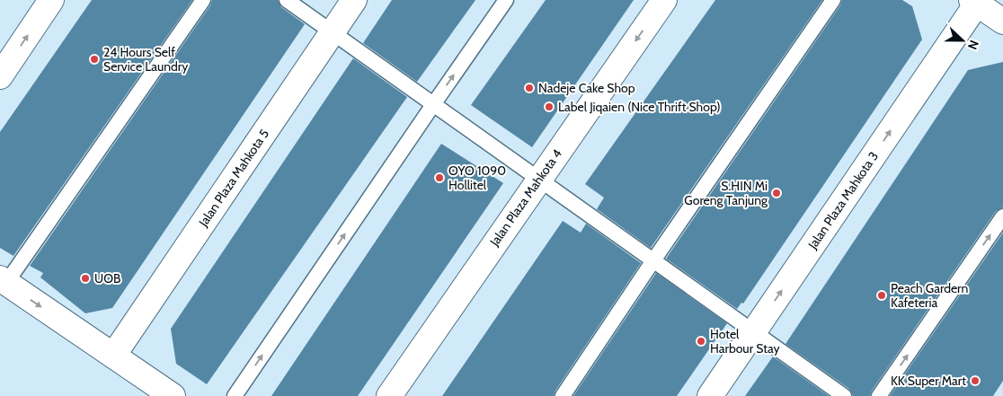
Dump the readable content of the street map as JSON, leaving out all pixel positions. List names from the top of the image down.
{
  "streets": {
    "street": ["Jalan Plaza Mahkota 5", "Jalan Plaza Mahkota 4", "Jalan Plaza Mahkota 3"]
  },
  "one_way": ["Jalan Plaza Mahkota 4", "Jalan Plaza Mahkota 3"],
  "places": [
    "24 Hours Self Service Laundry",
    "Nadeje Cake Shop",
    "Label Jiqaien (Nice Thrift Shop)",
    "OYO 1090 Hollitel",
    "S.HIN Mi Goreng Tanjung",
    "UOB",
    "Peach Gardern Kafeteria",
    "Hotel Harbour Stay",
    "KK Super Mart"
  ],
  "north": "right"
}
